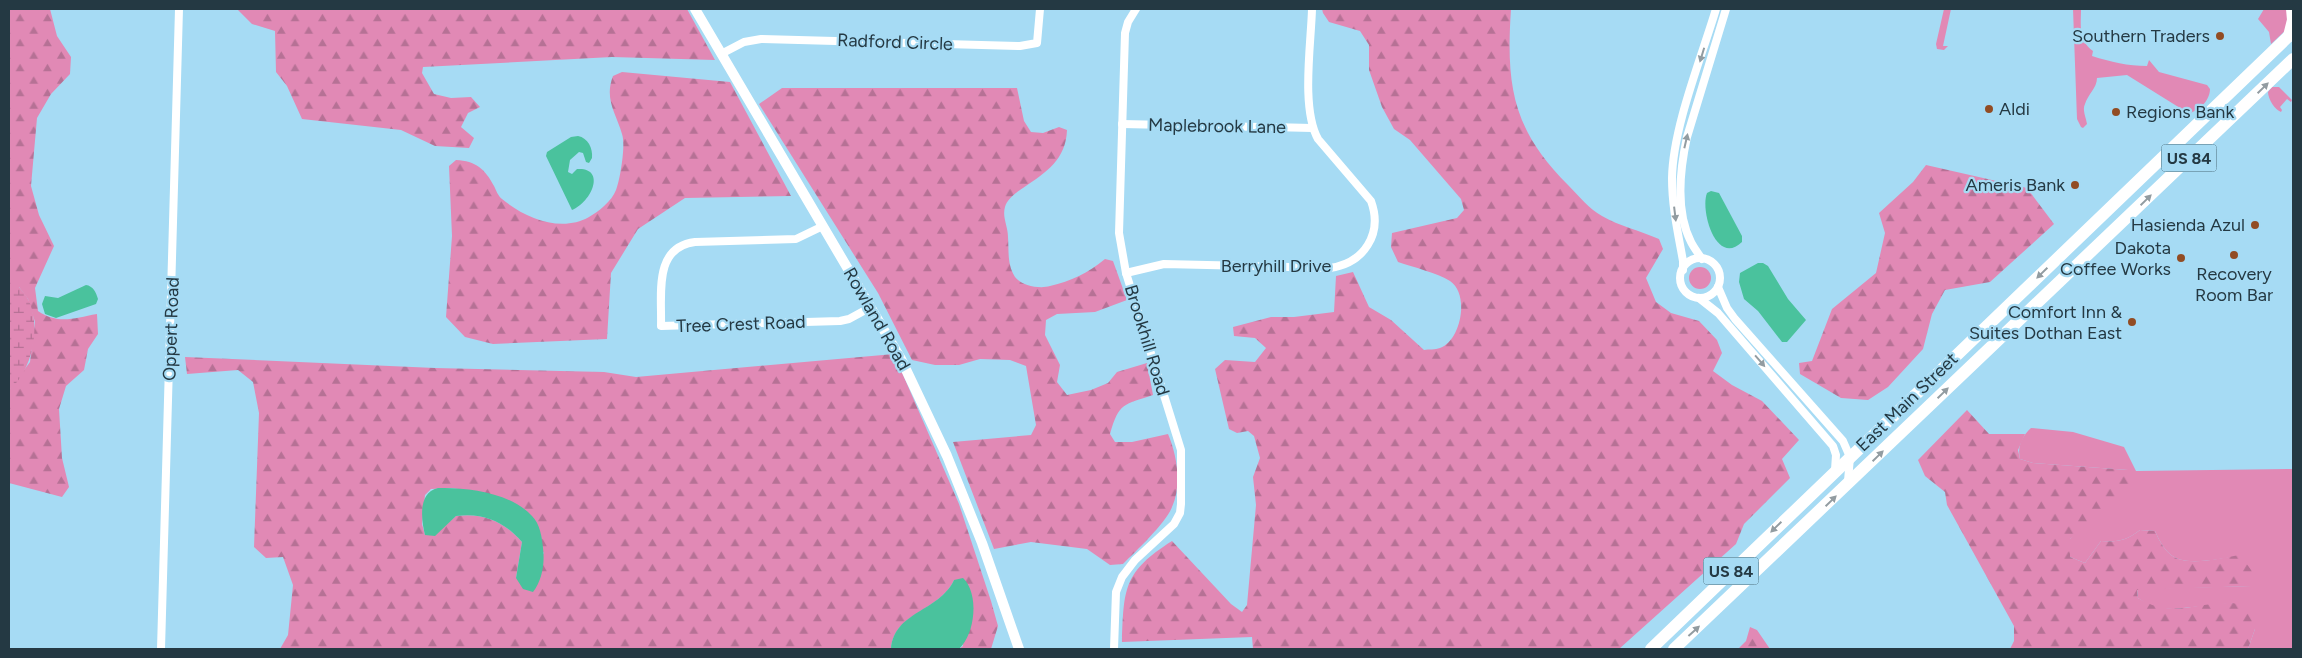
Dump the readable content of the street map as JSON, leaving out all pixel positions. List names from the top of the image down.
{
  "streets": {
    "highway": ["US 84", "East Main Street"],
    "street": [
      "Radford Circle",
      "Maplebrook Lane",
      "Berryhill Drive",
      "Rowland Road",
      "Tree Crest Road",
      "Oppert Road",
      "Brookhill Road"
    ]
  },
  "crossings": [
    ["Radford Circle", "Rowland Road"],
    ["Maplebrook Lane", "Berryhill Drive"],
    ["Maplebrook Lane", "Brookhill Road"],
    ["Berryhill Drive", "Brookhill Road"],
    ["Rowland Road", "Tree Crest Road"]
  ],
  "places": [
    "Southern Traders",
    "Aldi",
    "Regions Bank",
    "Ameris Bank",
    "Hasienda Azul",
    "Recovery Room Bar",
    "Dakota Coffee Works",
    "Comfort Inn & Suites Dothan East"
  ]
}
